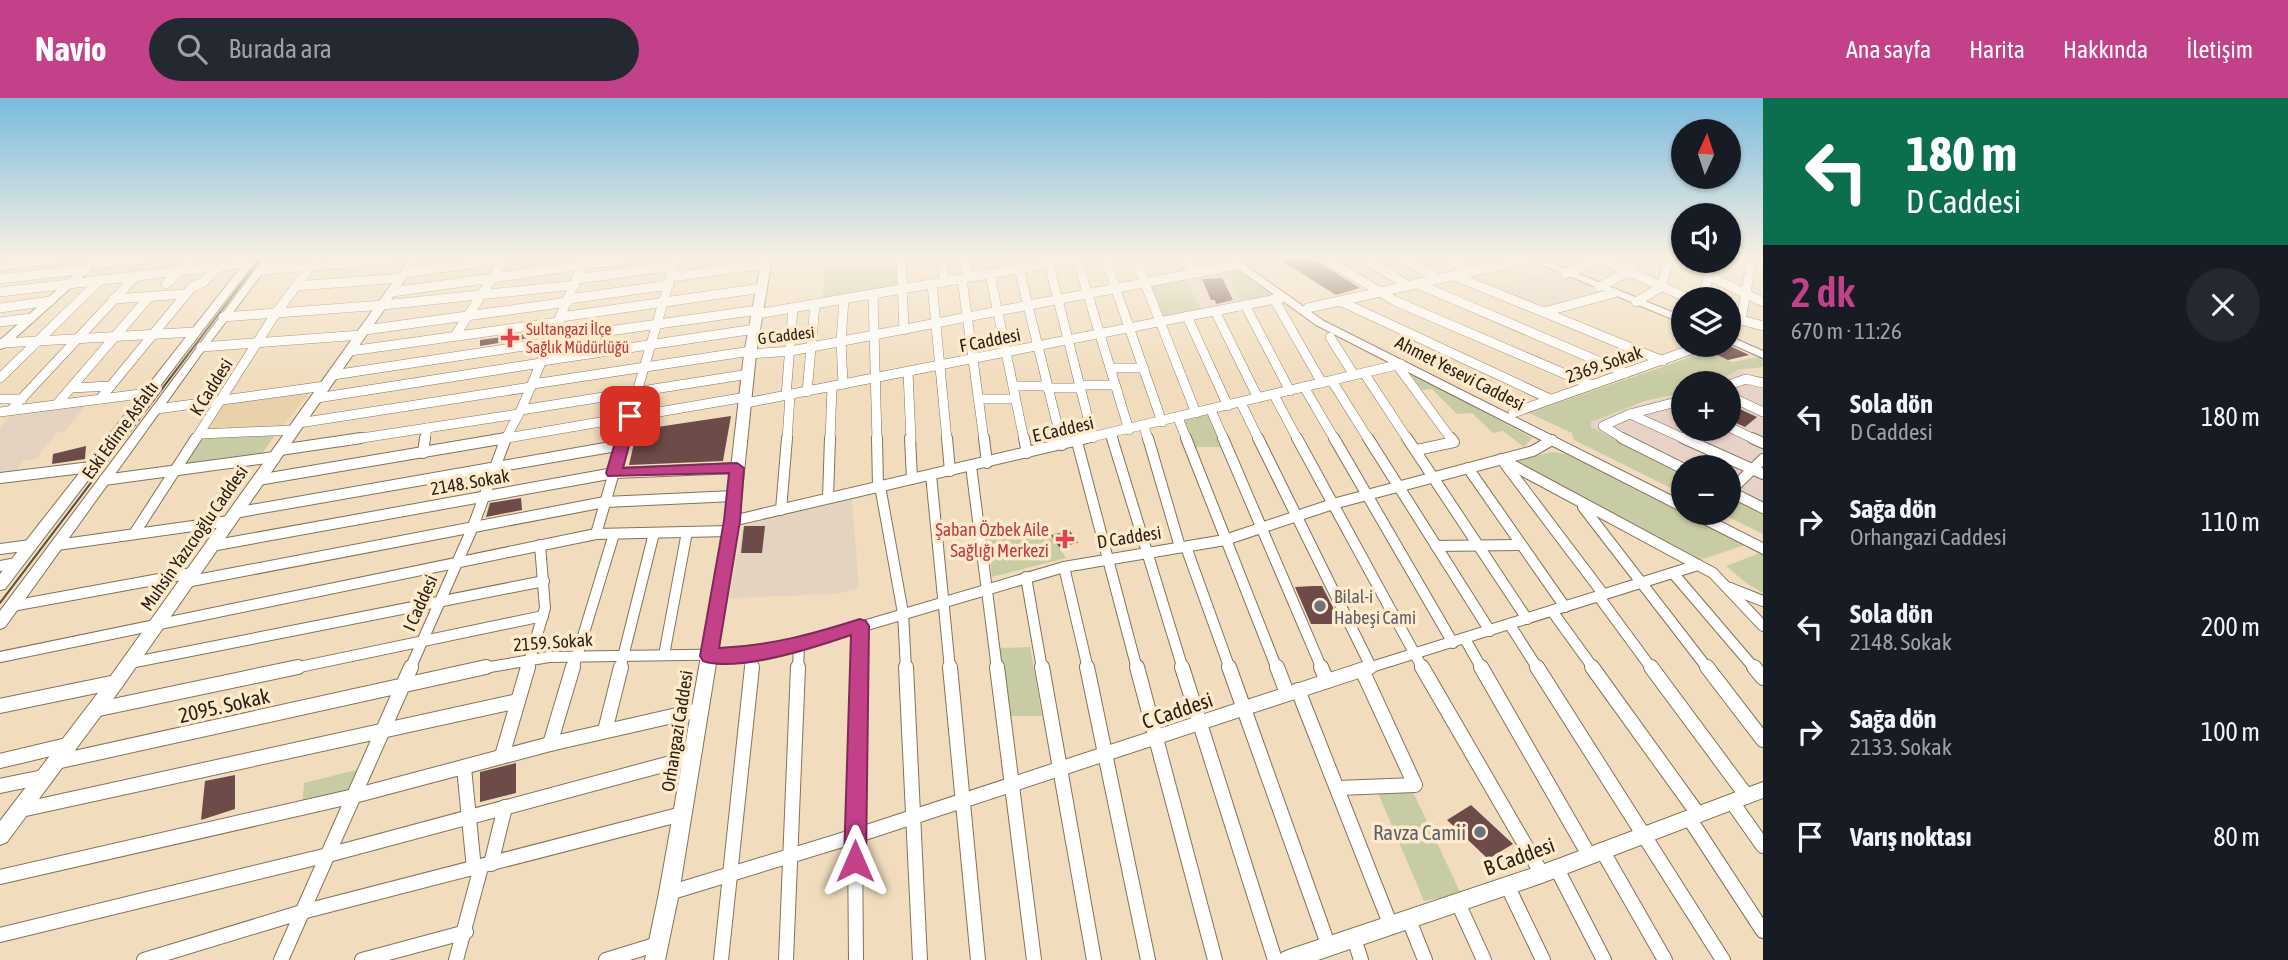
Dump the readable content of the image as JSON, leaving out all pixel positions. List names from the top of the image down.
{
  "streets": {
    "main road": [
      "Ahmet Yesevi Caddesi",
      "Eski Edirne Asfaltı",
      "Muhsin Yazıcıoğlu Caddesi",
      "Orhangazi Caddesi",
      "B Caddesi"
    ],
    "street": [
      "G Caddesi",
      "F Caddesi",
      "2369. Sokak",
      "K Caddesi",
      "E Caddesi",
      "2148. Sokak",
      "D Caddesi",
      "I Caddesi",
      "2159. Sokak",
      "2095. Sokak",
      "C Caddesi"
    ]
  },
  "crossings": [
    ["G Caddesi", "K Caddesi"],
    ["G Caddesi", "Muhsin Yazıcıoğlu Caddesi"],
    ["G Caddesi", "I Caddesi"],
    ["G Caddesi", "Orhangazi Caddesi"],
    ["F Caddesi", "Muhsin Yazıcıoğlu Caddesi"],
    ["F Caddesi", "I Caddesi"],
    ["F Caddesi", "Orhangazi Caddesi"],
    ["2369. Sokak", "Ahmet Yesevi Caddesi"],
    ["Ahmet Yesevi Caddesi", "E Caddesi"],
    ["Ahmet Yesevi Caddesi", "D Caddesi"],
    ["E Caddesi", "Muhsin Yazıcıoğlu Caddesi"],
    ["E Caddesi", "I Caddesi"],
    ["E Caddesi", "Orhangazi Caddesi"],
    ["2148. Sokak", "Muhsin Yazıcıoğlu Caddesi"],
    ["2148. Sokak", "I Caddesi"],
    ["2148. Sokak", "Orhangazi Caddesi"],
    ["D Caddesi", "2159. Sokak"],
    ["D Caddesi", "Orhangazi Caddesi"],
    ["Muhsin Yazıcıoğlu Caddesi", "2095. Sokak"],
    ["I Caddesi", "2159. Sokak"],
    ["I Caddesi", "2095. Sokak"],
    ["2159. Sokak", "2095. Sokak"],
    ["2159. Sokak", "Orhangazi Caddesi"],
    ["C Caddesi", "Orhangazi Caddesi"]
  ],
  "places": {
    "health": ["Sultangazi İlçe Sağlık Müdürlüğü", "Şaban Özbek Aile Sağlığı Merkezi"],
    "other": ["Bilal-i Habeşi Cami", "Ravza Camii"]
  },
  "north": "top",
  "page": {
    "header": "Navio",
    "search": "Burada ara",
    "nav": [
      "Ana sayfa",
      "Harita",
      "Hakkında",
      "İletişim"
    ],
    "turn": ["180 m", "D Caddesi"],
    "map_buttons": ["+", "−"],
    "heading": ["2 dk", "670 m · 11:26"],
    "list": [
      {
        "name": "Sola dön",
        "note": "D Caddesi",
        "value": "180 m"
      },
      {
        "name": "Sağa dön",
        "note": "Orhangazi Caddesi",
        "value": "110 m"
      },
      {
        "name": "Sola dön",
        "note": "2148. Sokak",
        "value": "200 m"
      },
      {
        "name": "Sağa dön",
        "note": "2133. Sokak",
        "value": "100 m"
      },
      {
        "name": "Varış noktası",
        "value": "80 m"
      }
    ]
  }
}
